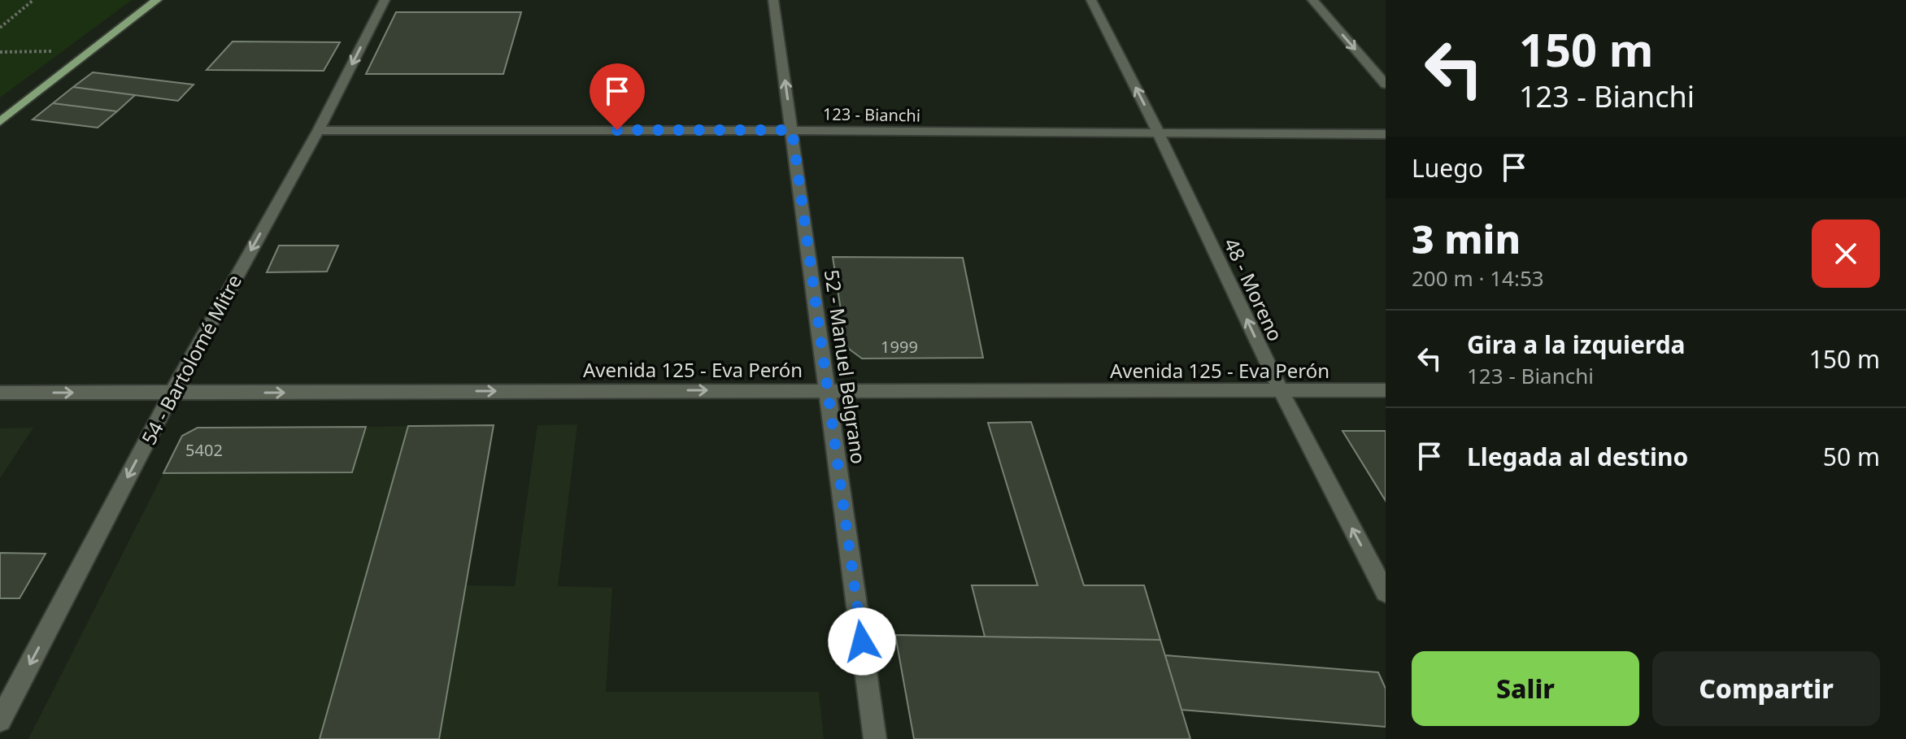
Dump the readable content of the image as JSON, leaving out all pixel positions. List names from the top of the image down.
{
  "streets": {
    "street": [
      "123 - Bianchi",
      "48 - Moreno",
      "54 - Bartolomé Mitre",
      "52 - Manuel Belgrano",
      "Avenida 125 - Eva Perón"
    ]
  },
  "crossings": [
    ["123 - Bianchi", "48 - Moreno"],
    ["123 - Bianchi", "54 - Bartolomé Mitre"],
    ["123 - Bianchi", "52 - Manuel Belgrano"],
    ["48 - Moreno", "Avenida 125 - Eva Perón"],
    ["54 - Bartolomé Mitre", "Avenida 125 - Eva Perón"],
    ["52 - Manuel Belgrano", "Avenida 125 - Eva Perón"]
  ],
  "one_way": ["48 - Moreno", "54 - Bartolomé Mitre", "Avenida 125 - Eva Perón"],
  "house_numbers": ["1999", "5402"],
  "page": {
    "turn": ["150 m", "123 - Bianchi"],
    "then": "Luego",
    "heading": ["3 min", "200 m · 14:53"],
    "list": [
      {
        "name": "Gira a la izquierda",
        "note": "123 - Bianchi",
        "value": "150 m"
      },
      {
        "name": "Llegada al destino",
        "value": "50 m"
      }
    ],
    "buttons": ["Salir", "Compartir"]
  }
}
